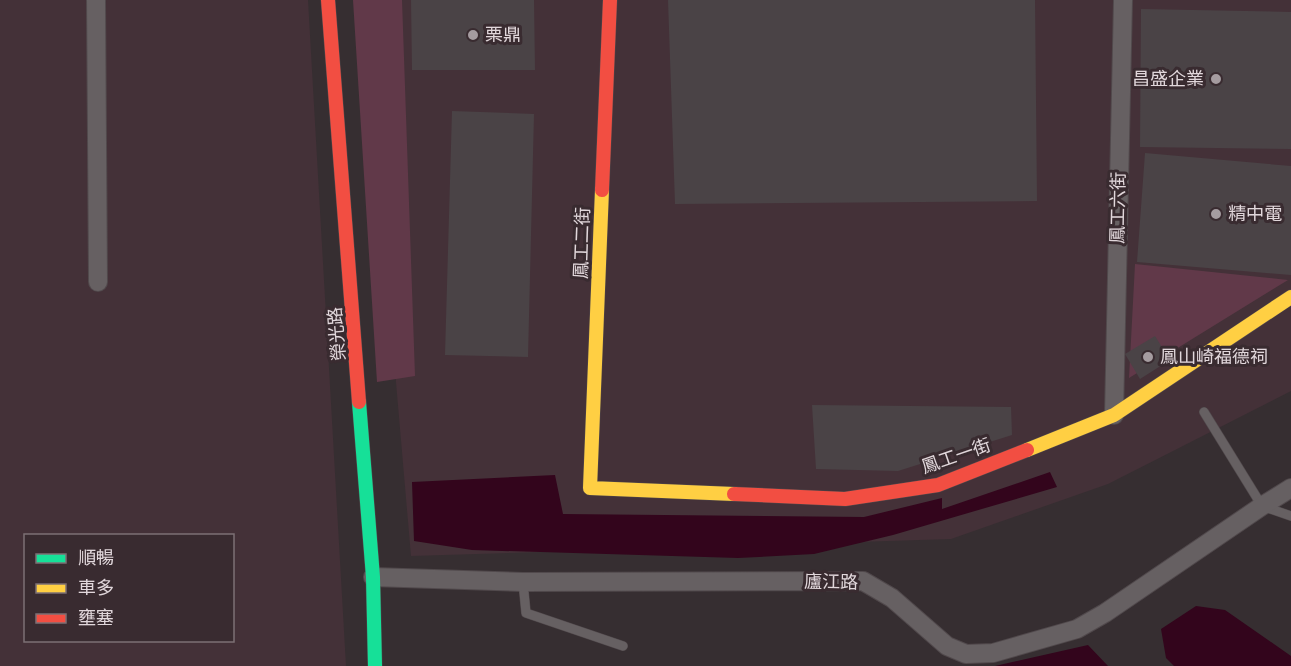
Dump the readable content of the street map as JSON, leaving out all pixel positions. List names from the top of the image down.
{
  "streets": {
    "street": [
      "鳳工六街",
      "鳳工二街",
      "榮光路",
      "鳳工一街",
      "廬江路"
    ]
  },
  "crossings": [
    ["鳳工六街", "鳳工一街"],
    ["鳳工二街", "鳳工一街"],
    ["榮光路", "廬江路"]
  ],
  "places": [
    "栗鼎",
    "昌盛企業",
    "精中電",
    "鳳山崎福德祠"
  ],
  "legend": ["順暢", "車多", "壅塞"]
}
